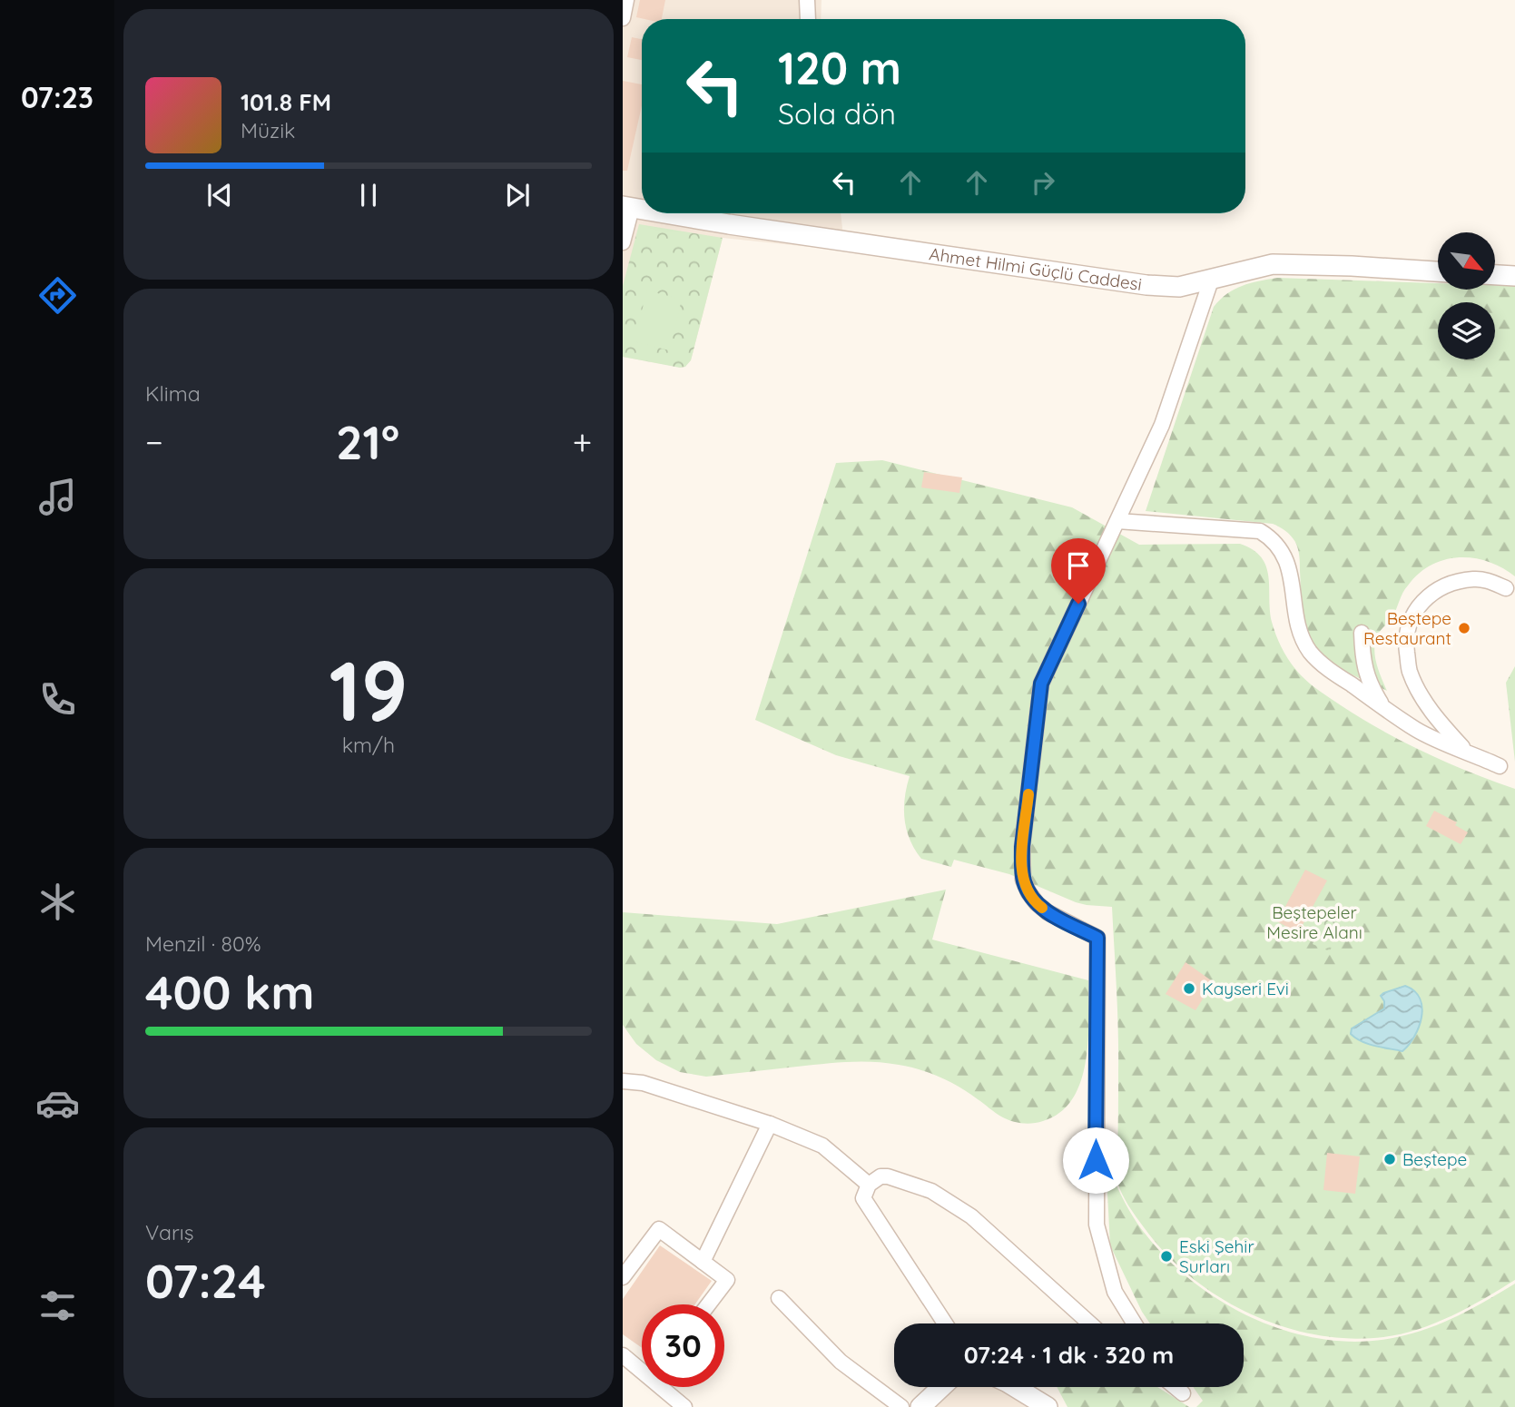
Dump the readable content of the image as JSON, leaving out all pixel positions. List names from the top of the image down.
{
  "streets": {
    "street": ["Ahmet Hilmi Güçlü Caddesi"]
  },
  "parks": ["Beştepeler Mesire Alanı"],
  "places": [
    "Beştepe Restaurant",
    "Kayseri Evi",
    "Beştepe",
    "Eski Şehir Surları"
  ],
  "north": "bottom right",
  "page": {
    "tabs": "07:23",
    "turn": ["120 m", "Sola dön"],
    "song": ["101.8 FM", "Müzik"],
    "tile": [
      "Klima",
      ["19", "km/h"],
      ["Menzil · 80%", "400 km"],
      ["Varış", "07:24"]
    ],
    "heat": ["−", "21°", "+"],
    "limit": "30",
    "trip": "07:24 · 1 dk · 320 m"
  }
}
